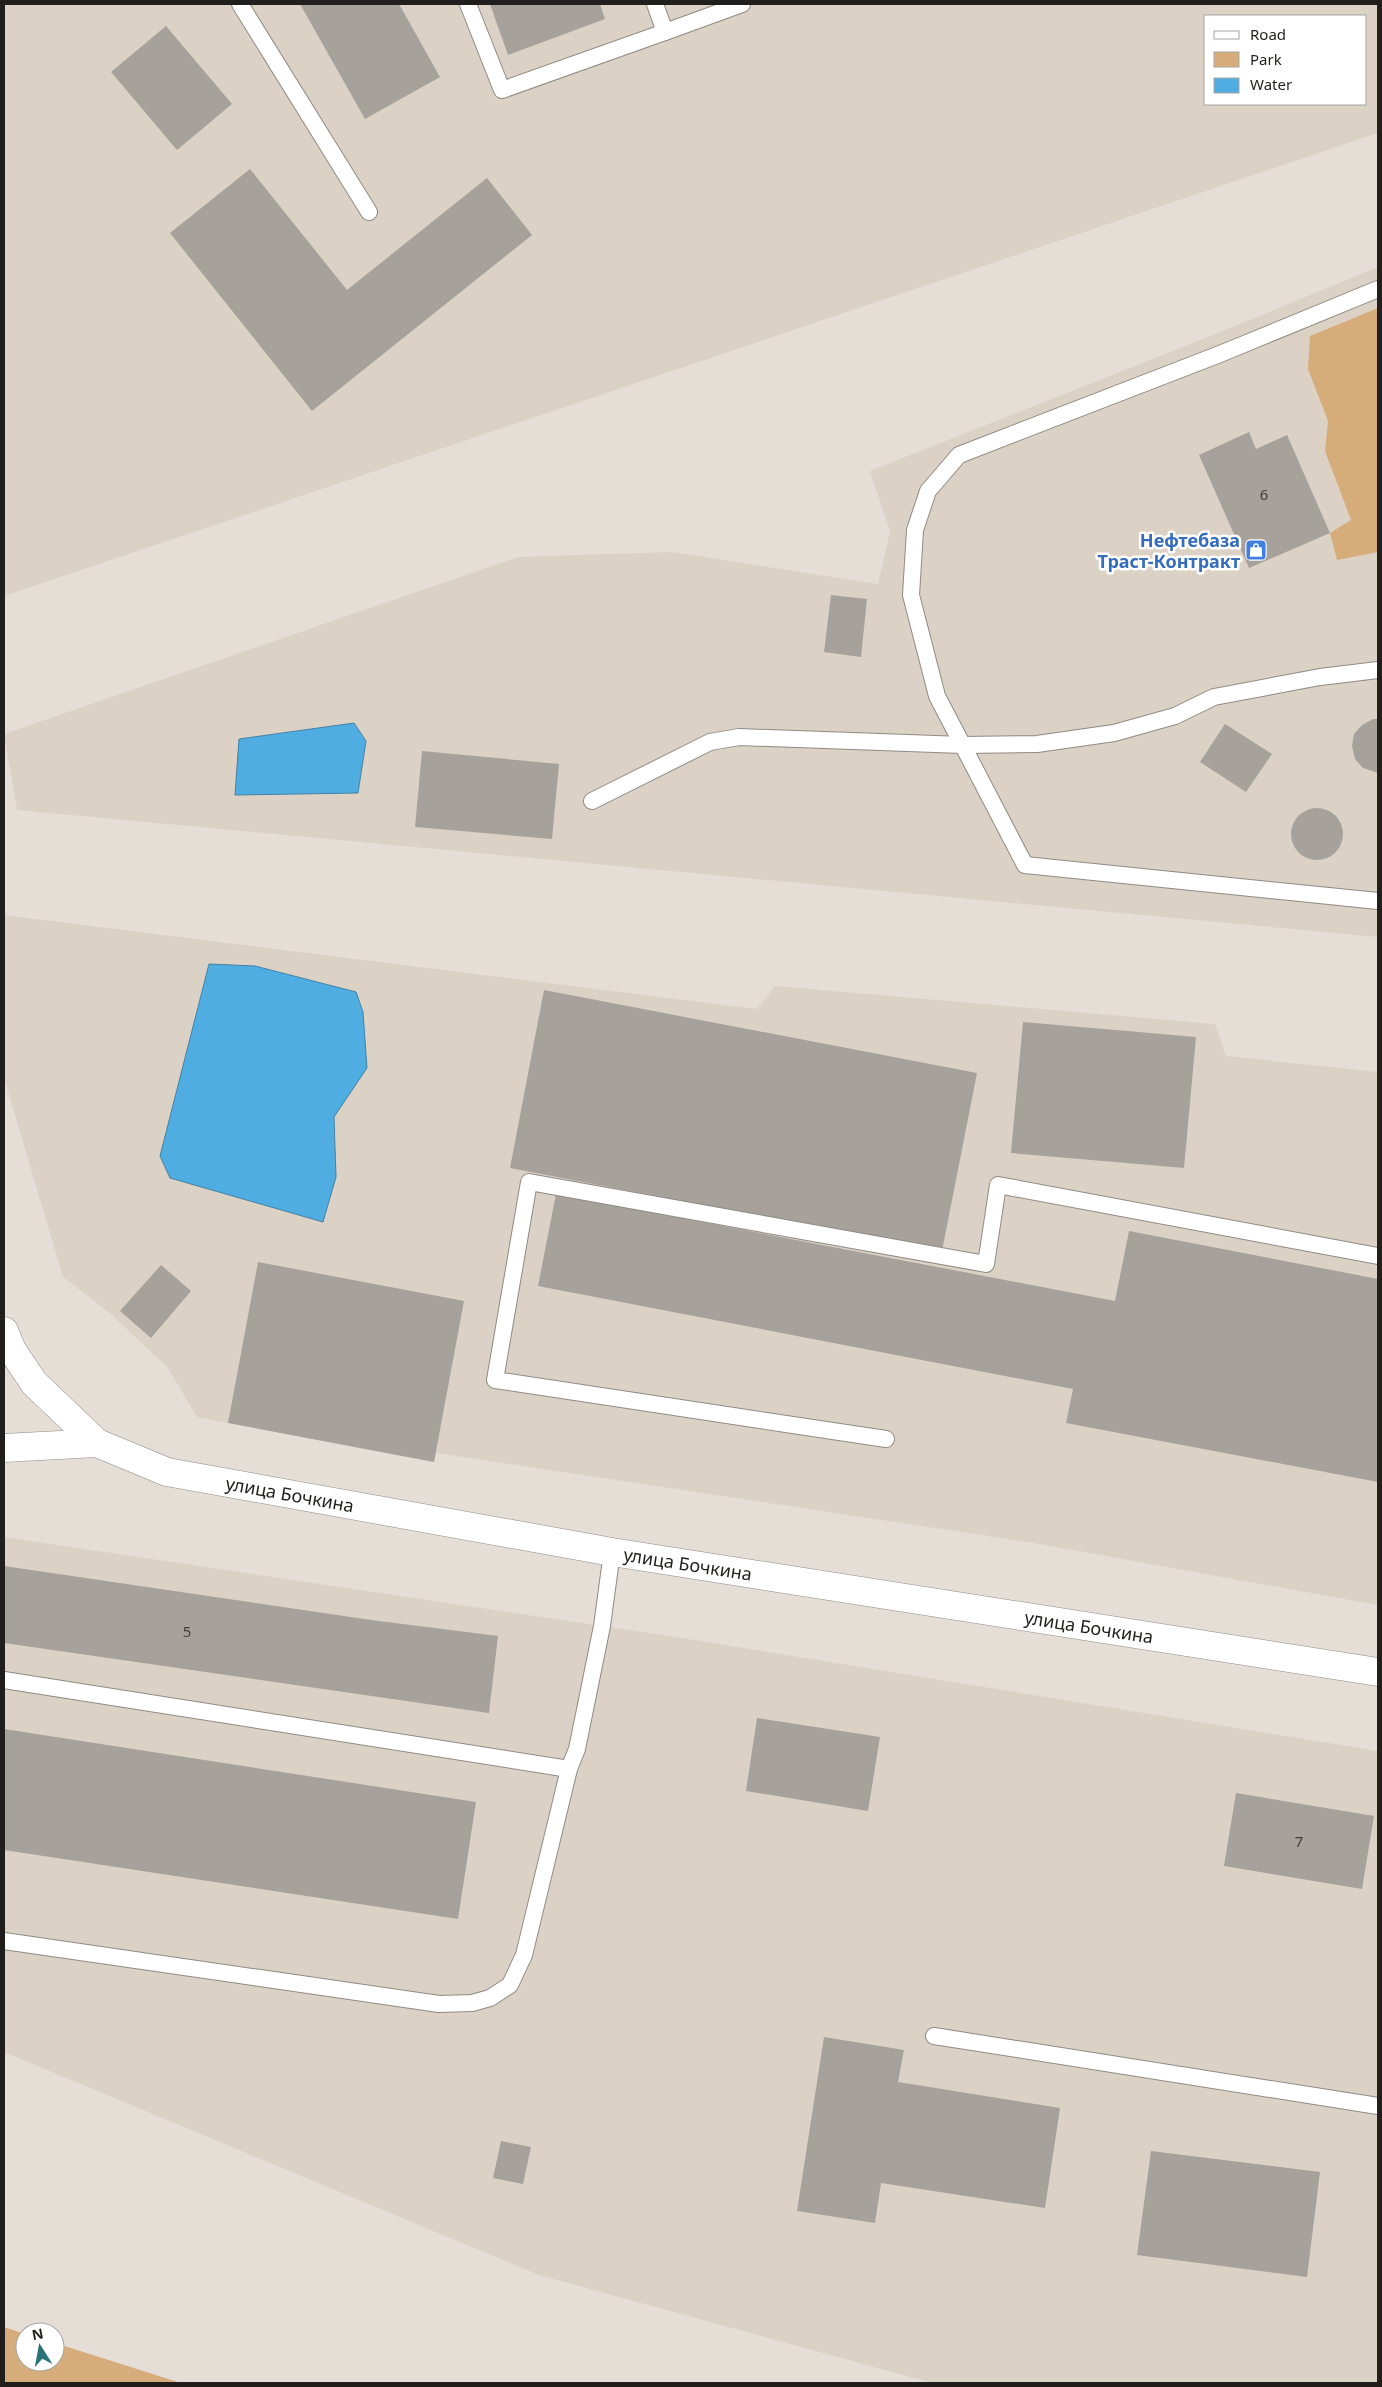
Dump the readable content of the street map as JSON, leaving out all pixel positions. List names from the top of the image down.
{
  "streets": {
    "street": ["улица Бочкина"]
  },
  "places": {
    "shop": ["Нефтебаза Траст-Контракт"]
  },
  "house_numbers": ["6", "5", "7"],
  "legend": ["Road", "Park", "Water"],
  "north": "top"
}
